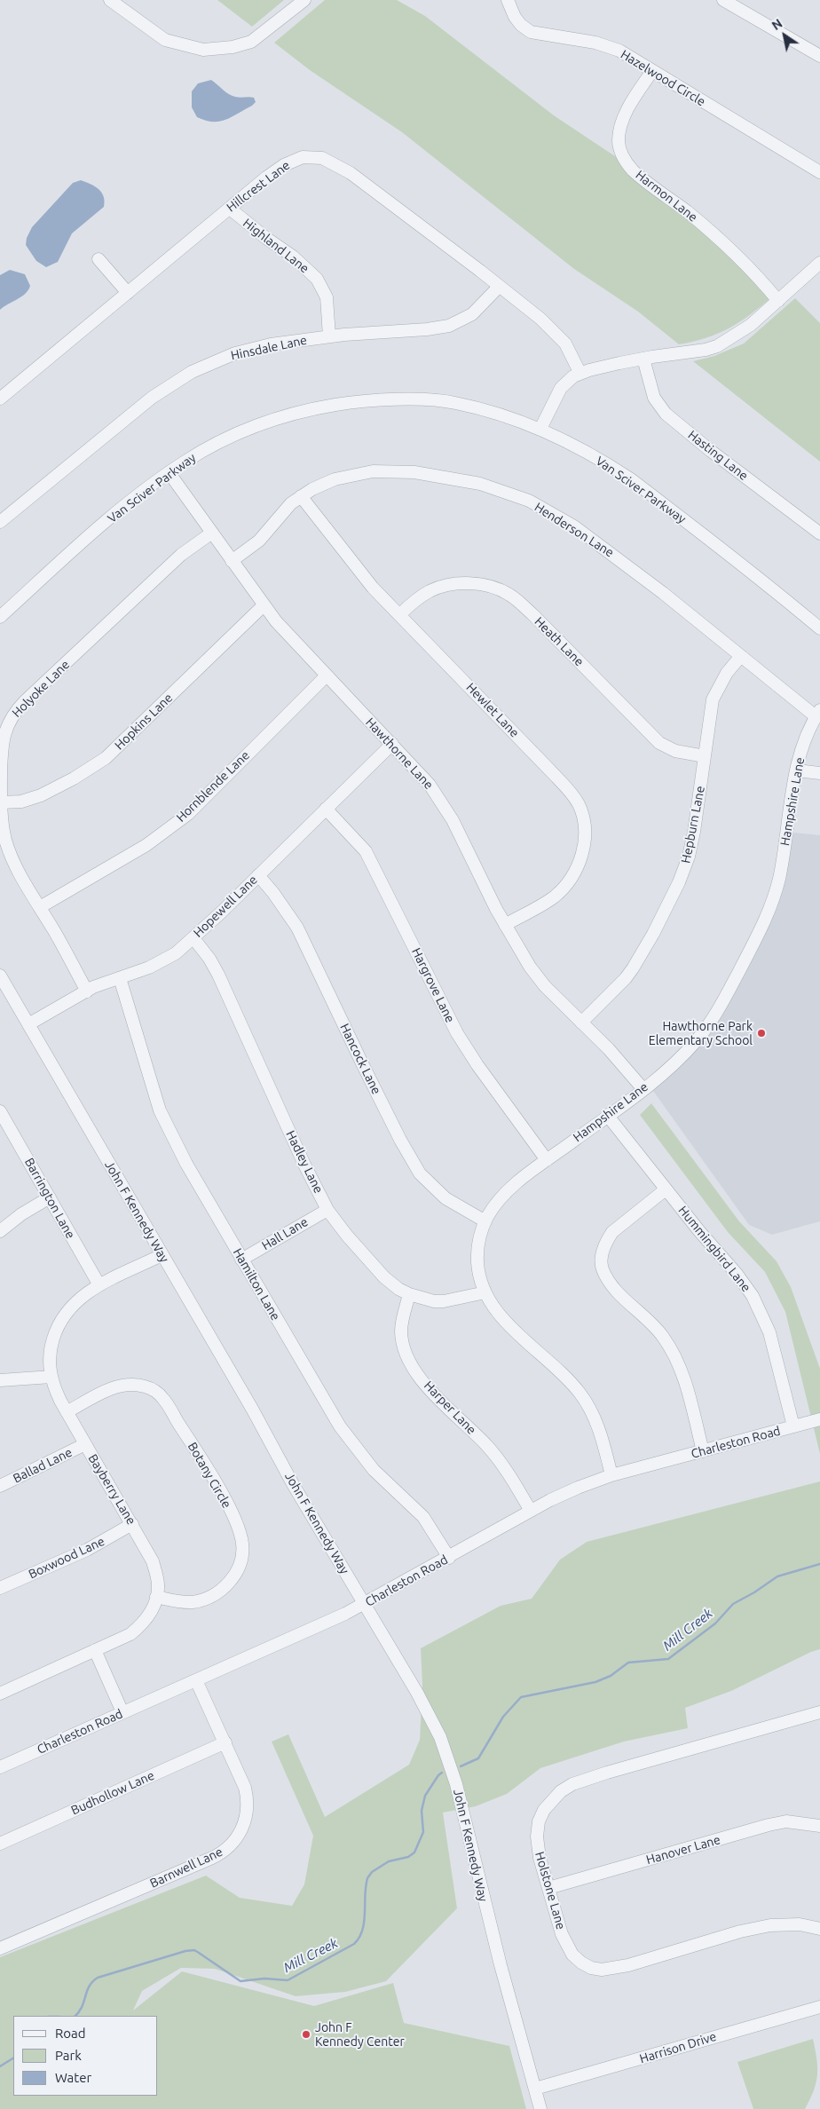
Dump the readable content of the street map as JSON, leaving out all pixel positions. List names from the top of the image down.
{
  "streets": {
    "street": [
      "Hazelwood Circle",
      "Hillcrest Lane",
      "Harmon Lane",
      "Highland Lane",
      "Hinsdale Lane",
      "Hasting Lane",
      "Van Sciver Parkway",
      "Henderson Lane",
      "Heath Lane",
      "Holyoke Lane",
      "Hewlet Lane",
      "Hopkins Lane",
      "Hawthorne Lane",
      "Hornblende Lane",
      "Hampshire Lane",
      "Hepburn Lane",
      "Hopewell Lane",
      "Hargrove Lane",
      "Hancock Lane",
      "Hadley Lane",
      "Barrington Lane",
      "John F Kennedy Way",
      "Hall Lane",
      "Hummingbird Lane",
      "Hamilton Lane",
      "Harper Lane",
      "Charleston Road",
      "Ballad Lane",
      "Botany Circle",
      "Bayberry Lane",
      "Boxwood Lane",
      "Budhollow Lane",
      "Hanover Lane",
      "Barnwell Lane",
      "Holstone Lane",
      "Harrison Drive"
    ]
  },
  "crossings": [
    ["Hazelwood Circle", "Harmon Lane"],
    ["Hillcrest Lane", "Highland Lane"],
    ["Hillcrest Lane", "Hinsdale Lane"],
    ["Highland Lane", "Hinsdale Lane"],
    ["Van Sciver Parkway", "Hawthorne Lane"],
    ["Henderson Lane", "Hewlet Lane"],
    ["Henderson Lane", "Hawthorne Lane"],
    ["Henderson Lane", "Hampshire Lane"],
    ["Henderson Lane", "Hepburn Lane"],
    ["Heath Lane", "Hewlet Lane"],
    ["Heath Lane", "Hepburn Lane"],
    ["Holyoke Lane", "Hopkins Lane"],
    ["Holyoke Lane", "Hawthorne Lane"],
    ["Holyoke Lane", "Hornblende Lane"],
    ["Holyoke Lane", "Hopewell Lane"],
    ["Hewlet Lane", "Hawthorne Lane"],
    ["Hopkins Lane", "Hawthorne Lane"],
    ["Hawthorne Lane", "Hornblende Lane"],
    ["Hawthorne Lane", "Hampshire Lane"],
    ["Hawthorne Lane", "Hepburn Lane"],
    ["Hawthorne Lane", "Hopewell Lane"],
    ["Hampshire Lane", "Hargrove Lane"],
    ["Hampshire Lane", "Hancock Lane"],
    ["Hampshire Lane", "Hadley Lane"],
    ["Hampshire Lane", "Hummingbird Lane"],
    ["Hampshire Lane", "Charleston Road"],
    ["Hopewell Lane", "Hargrove Lane"],
    ["Hopewell Lane", "Hancock Lane"],
    ["Hopewell Lane", "Hadley Lane"],
    ["Hopewell Lane", "John F Kennedy Way"],
    ["Hopewell Lane", "Hamilton Lane"],
    ["Hadley Lane", "Hall Lane"],
    ["Hadley Lane", "Harper Lane"],
    ["Barrington Lane", "Bayberry Lane"],
    ["John F Kennedy Way", "Charleston Road"],
    ["John F Kennedy Way", "Bayberry Lane"],
    ["John F Kennedy Way", "Harrison Drive"],
    ["Hall Lane", "Hamilton Lane"],
    ["Hummingbird Lane", "Charleston Road"],
    ["Hamilton Lane", "Charleston Road"],
    ["Harper Lane", "Charleston Road"],
    ["Charleston Road", "Barnwell Lane"],
    ["Ballad Lane", "Bayberry Lane"],
    ["Botany Circle", "Bayberry Lane"],
    ["Bayberry Lane", "Boxwood Lane"],
    ["Budhollow Lane", "Barnwell Lane"],
    ["Hanover Lane", "Holstone Lane"]
  ],
  "water": ["Mill Creek"],
  "places": ["Hawthorne Park Elementary School", "John F Kennedy Center"],
  "legend": ["Road", "Park", "Water"],
  "north": "top left"
}
